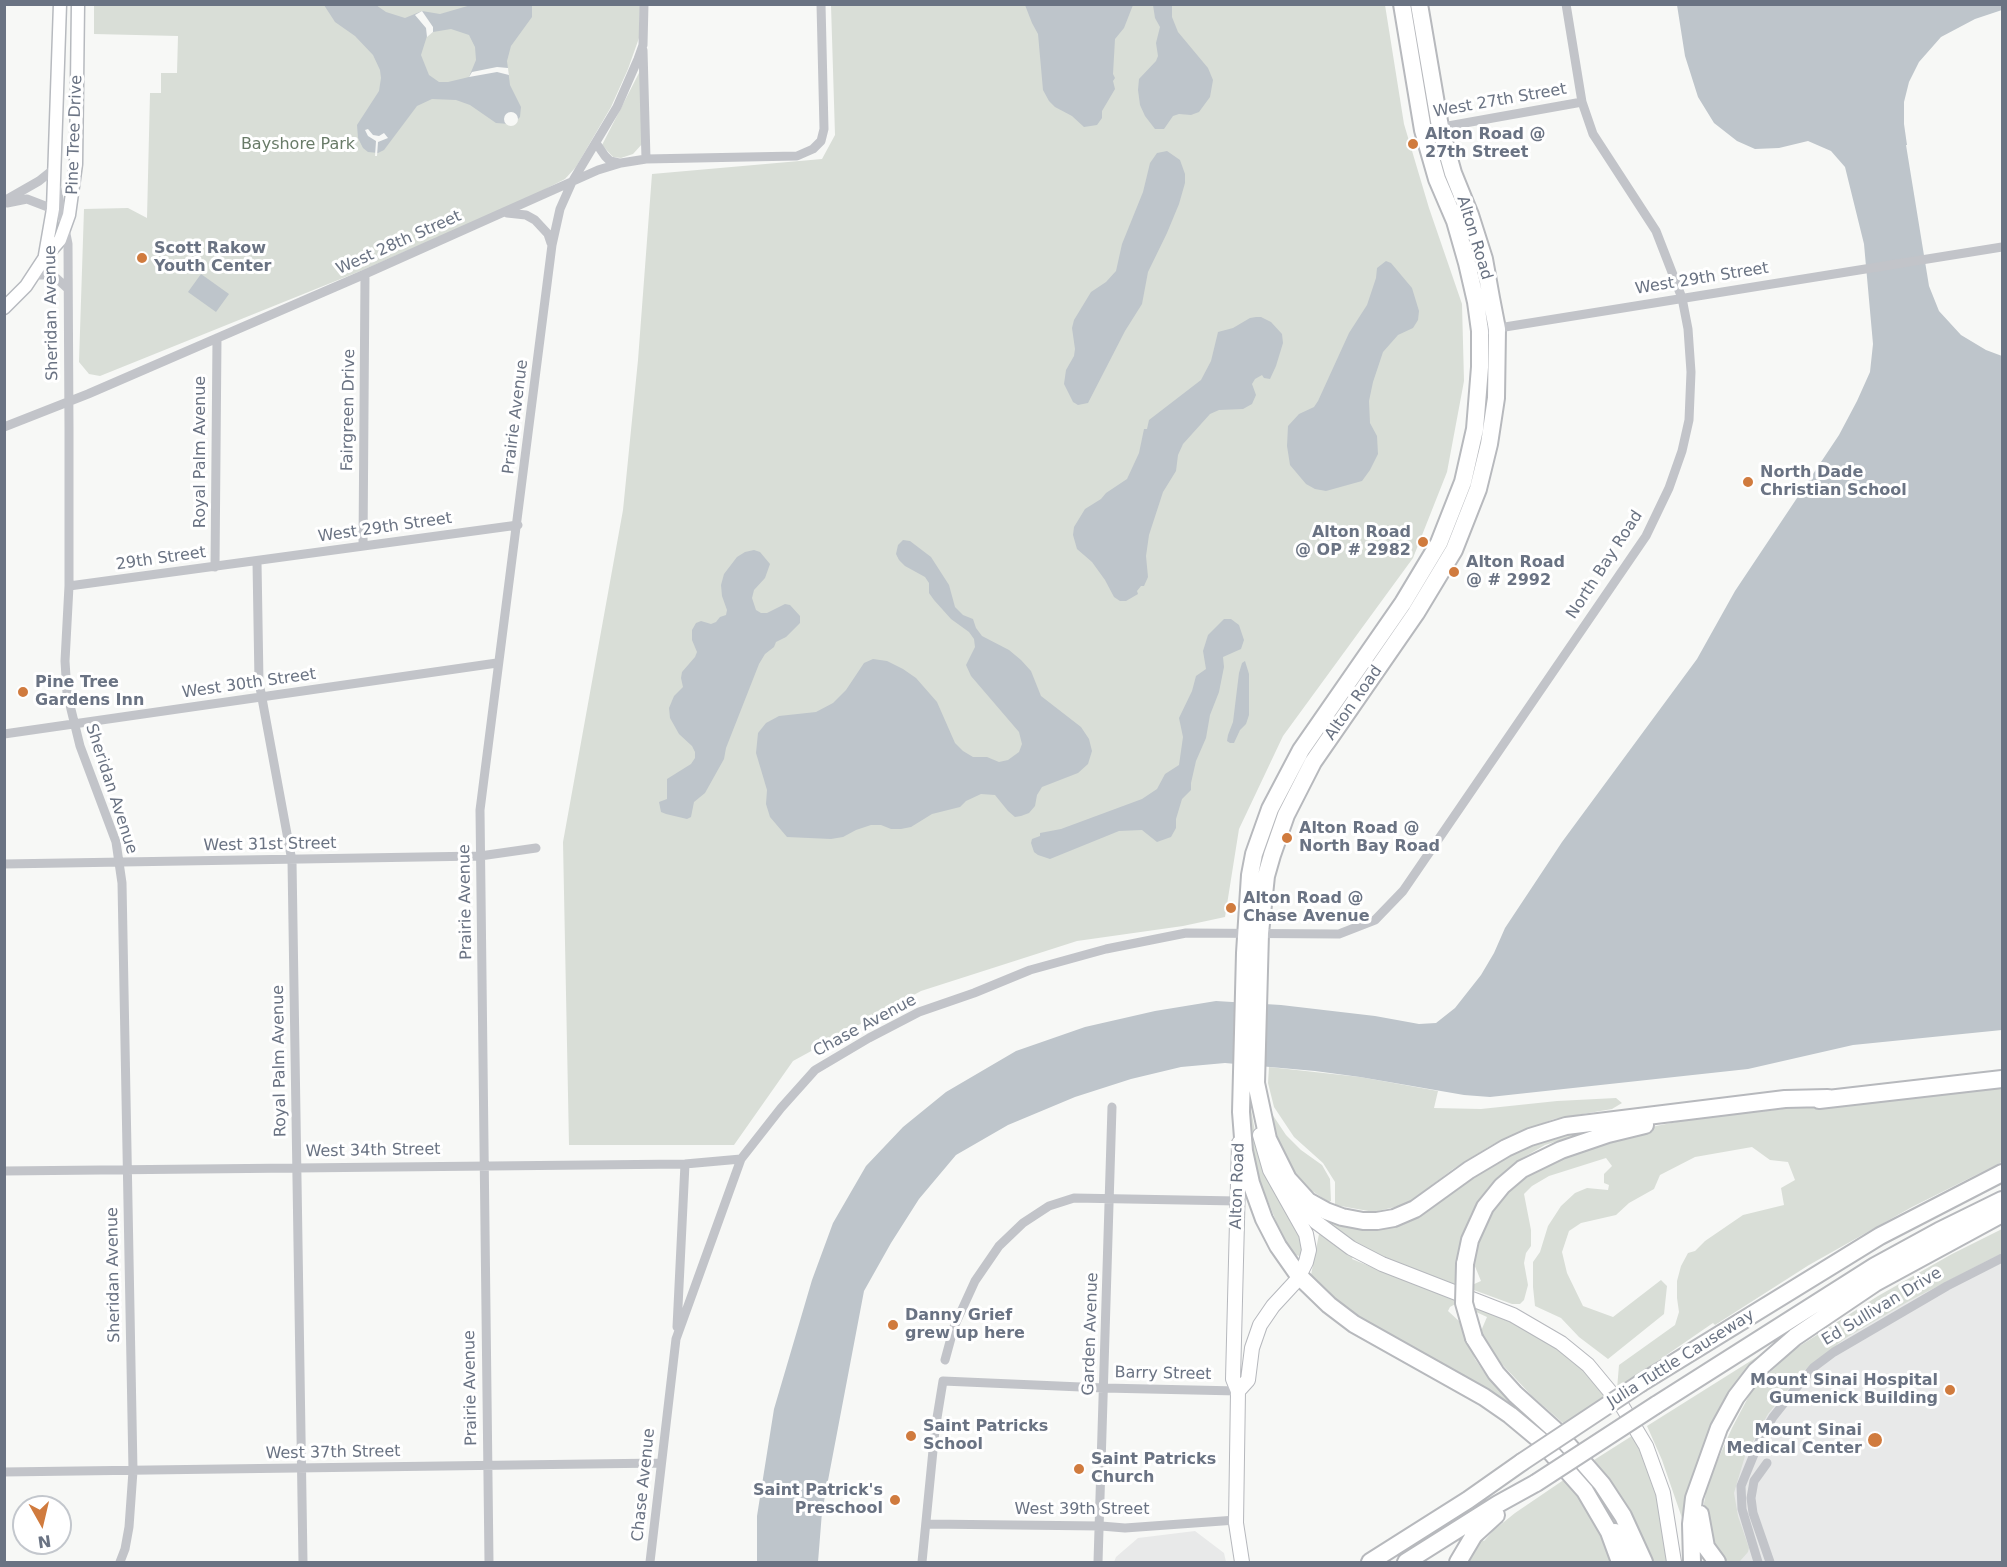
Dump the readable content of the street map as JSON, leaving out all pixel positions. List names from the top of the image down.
{
  "streets": {
    "highway": ["Alton Road", "Julia Tuttle Causeway"],
    "main road": ["Pine Tree Drive"],
    "street": [
      "West 27th Street",
      "West 28th Street",
      "West 29th Street",
      "Sheridan Avenue",
      "Fairgreen Drive",
      "Prairie Avenue",
      "Royal Palm Avenue",
      "29th Street",
      "North Bay Road",
      "West 30th Street",
      "West 31st Street",
      "Chase Avenue",
      "West 34th Street",
      "Ed Sullivan Drive",
      "Garden Avenue",
      "Barry Street",
      "West 37th Street",
      "West 39th Street"
    ]
  },
  "crossings": [
    ["West 27th Street", "Alton Road"],
    ["West 27th Street", "North Bay Road"],
    ["Pine Tree Drive", "Sheridan Avenue"],
    ["Alton Road", "West 29th Street"],
    ["Alton Road", "North Bay Road"],
    ["Alton Road", "Chase Avenue"],
    ["Alton Road", "Barry Street"],
    ["Alton Road", "West 39th Street"],
    ["West 28th Street", "Sheridan Avenue"],
    ["West 28th Street", "Fairgreen Drive"],
    ["West 28th Street", "Prairie Avenue"],
    ["West 28th Street", "Royal Palm Avenue"],
    ["West 29th Street", "Fairgreen Drive"],
    ["West 29th Street", "Prairie Avenue"],
    ["West 29th Street", "Royal Palm Avenue"],
    ["West 29th Street", "29th Street"],
    ["West 29th Street", "North Bay Road"],
    ["Sheridan Avenue", "29th Street"],
    ["Sheridan Avenue", "West 30th Street"],
    ["Sheridan Avenue", "West 31st Street"],
    ["Sheridan Avenue", "West 34th Street"],
    ["Sheridan Avenue", "West 37th Street"],
    ["Prairie Avenue", "West 30th Street"],
    ["Prairie Avenue", "West 31st Street"],
    ["Prairie Avenue", "West 34th Street"],
    ["Prairie Avenue", "West 37th Street"],
    ["Royal Palm Avenue", "29th Street"],
    ["Royal Palm Avenue", "West 30th Street"],
    ["Royal Palm Avenue", "West 31st Street"],
    ["Royal Palm Avenue", "West 34th Street"],
    ["Royal Palm Avenue", "West 37th Street"],
    ["North Bay Road", "Chase Avenue"],
    ["Chase Avenue", "West 34th Street"],
    ["Chase Avenue", "West 37th Street"],
    ["Garden Avenue", "Barry Street"],
    ["Garden Avenue", "West 39th Street"],
    ["Barry Street", "West 39th Street"]
  ],
  "parks": ["Bayshore Park"],
  "places": [
    "Alton Road @ 27th Street",
    "Scott Rakow Youth Center",
    "North Dade Christian School",
    "Alton Road @ OP # 2982",
    "Alton Road @ # 2992",
    "Pine Tree Gardens Inn",
    "Alton Road @ North Bay Road",
    "Alton Road @ Chase Avenue",
    "Danny Grief grew up here",
    "Mount Sinai Hospital Gumenick Building",
    "Saint Patricks School",
    "Mount Sinai Medical Center",
    "Saint Patricks Church",
    "Saint Patrick's Preschool"
  ],
  "north": "bottom"
}
